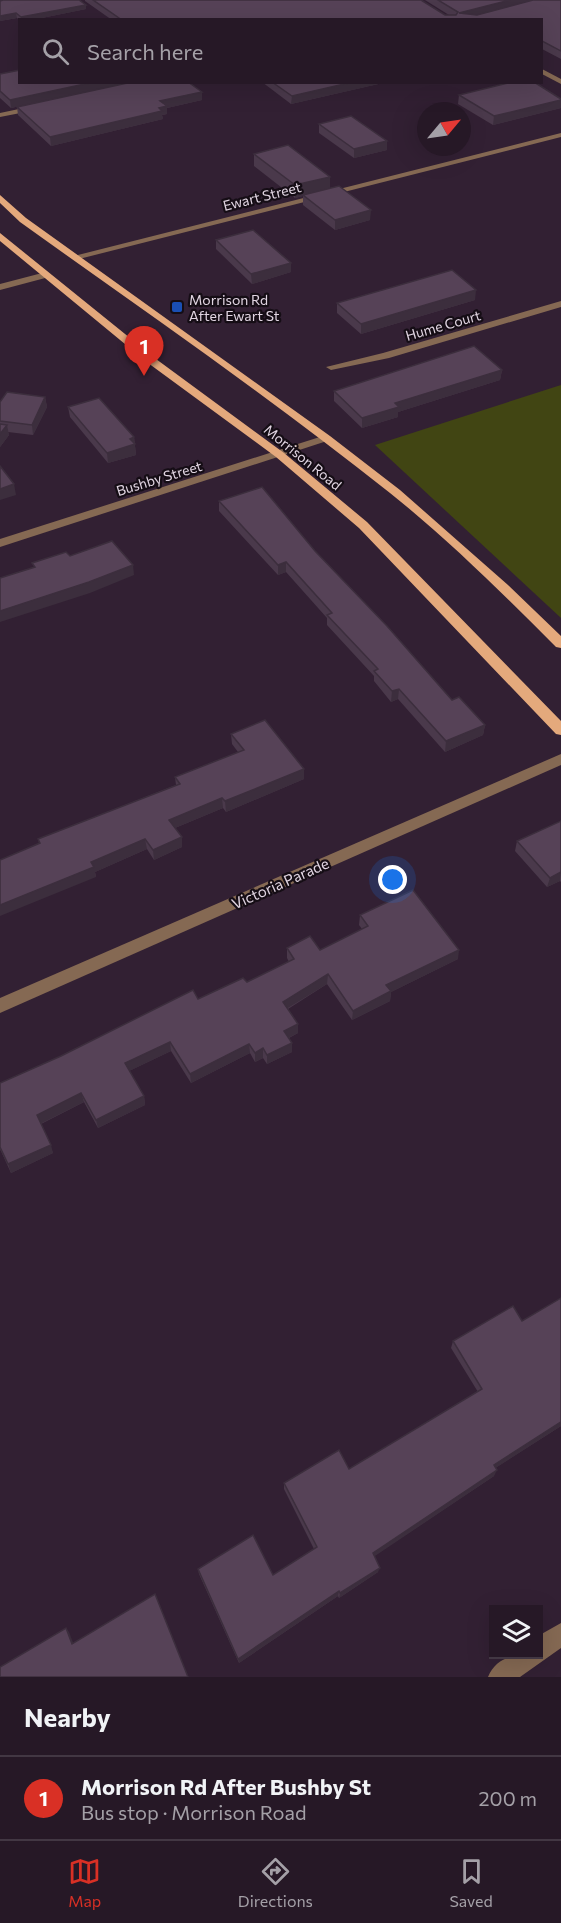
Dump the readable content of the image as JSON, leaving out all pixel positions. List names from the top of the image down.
{
  "streets": {
    "main road": ["Morrison Road"],
    "street": [
      "Ewart Street",
      "Hume Court",
      "Bushby Street",
      "Victoria Parade"
    ]
  },
  "crossings": [
    ["Ewart Street", "Morrison Road"],
    ["Morrison Road", "Bushby Street"]
  ],
  "places": {
    "transit": ["Morrison Rd After Ewart St"]
  },
  "north": "top right",
  "page": {
    "search": "Search here",
    "pins": "1",
    "heading": "Nearby",
    "list": [
      {
        "mark": "1",
        "name": "Morrison Rd After Bushby St",
        "note": "Bus stop · Morrison Road",
        "value": "200 m"
      }
    ],
    "nav": ["Map", "Directions", "Saved"]
  }
}
